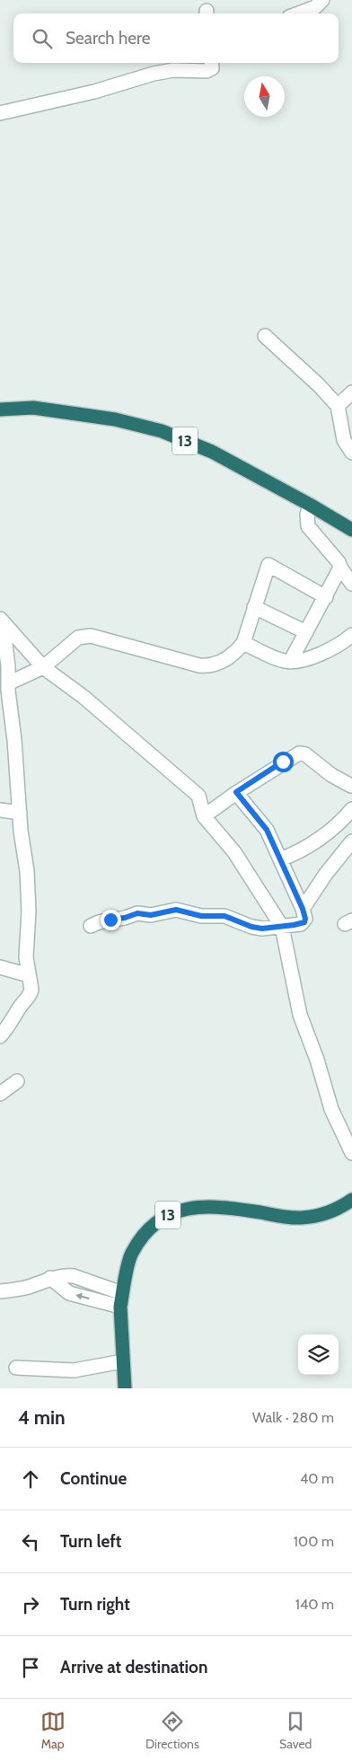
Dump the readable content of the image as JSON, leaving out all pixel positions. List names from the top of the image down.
{
  "streets": {
    "highway": ["13"]
  },
  "north": "top",
  "page": {
    "search": "Search here",
    "heading": ["4 min", "Walk · 280 m"],
    "list": [
      ["Continue", "40 m"],
      ["Turn left", "100 m"],
      ["Turn right", "140 m"],
      "Arrive at destination"
    ],
    "nav": ["Map", "Directions", "Saved"]
  }
}
